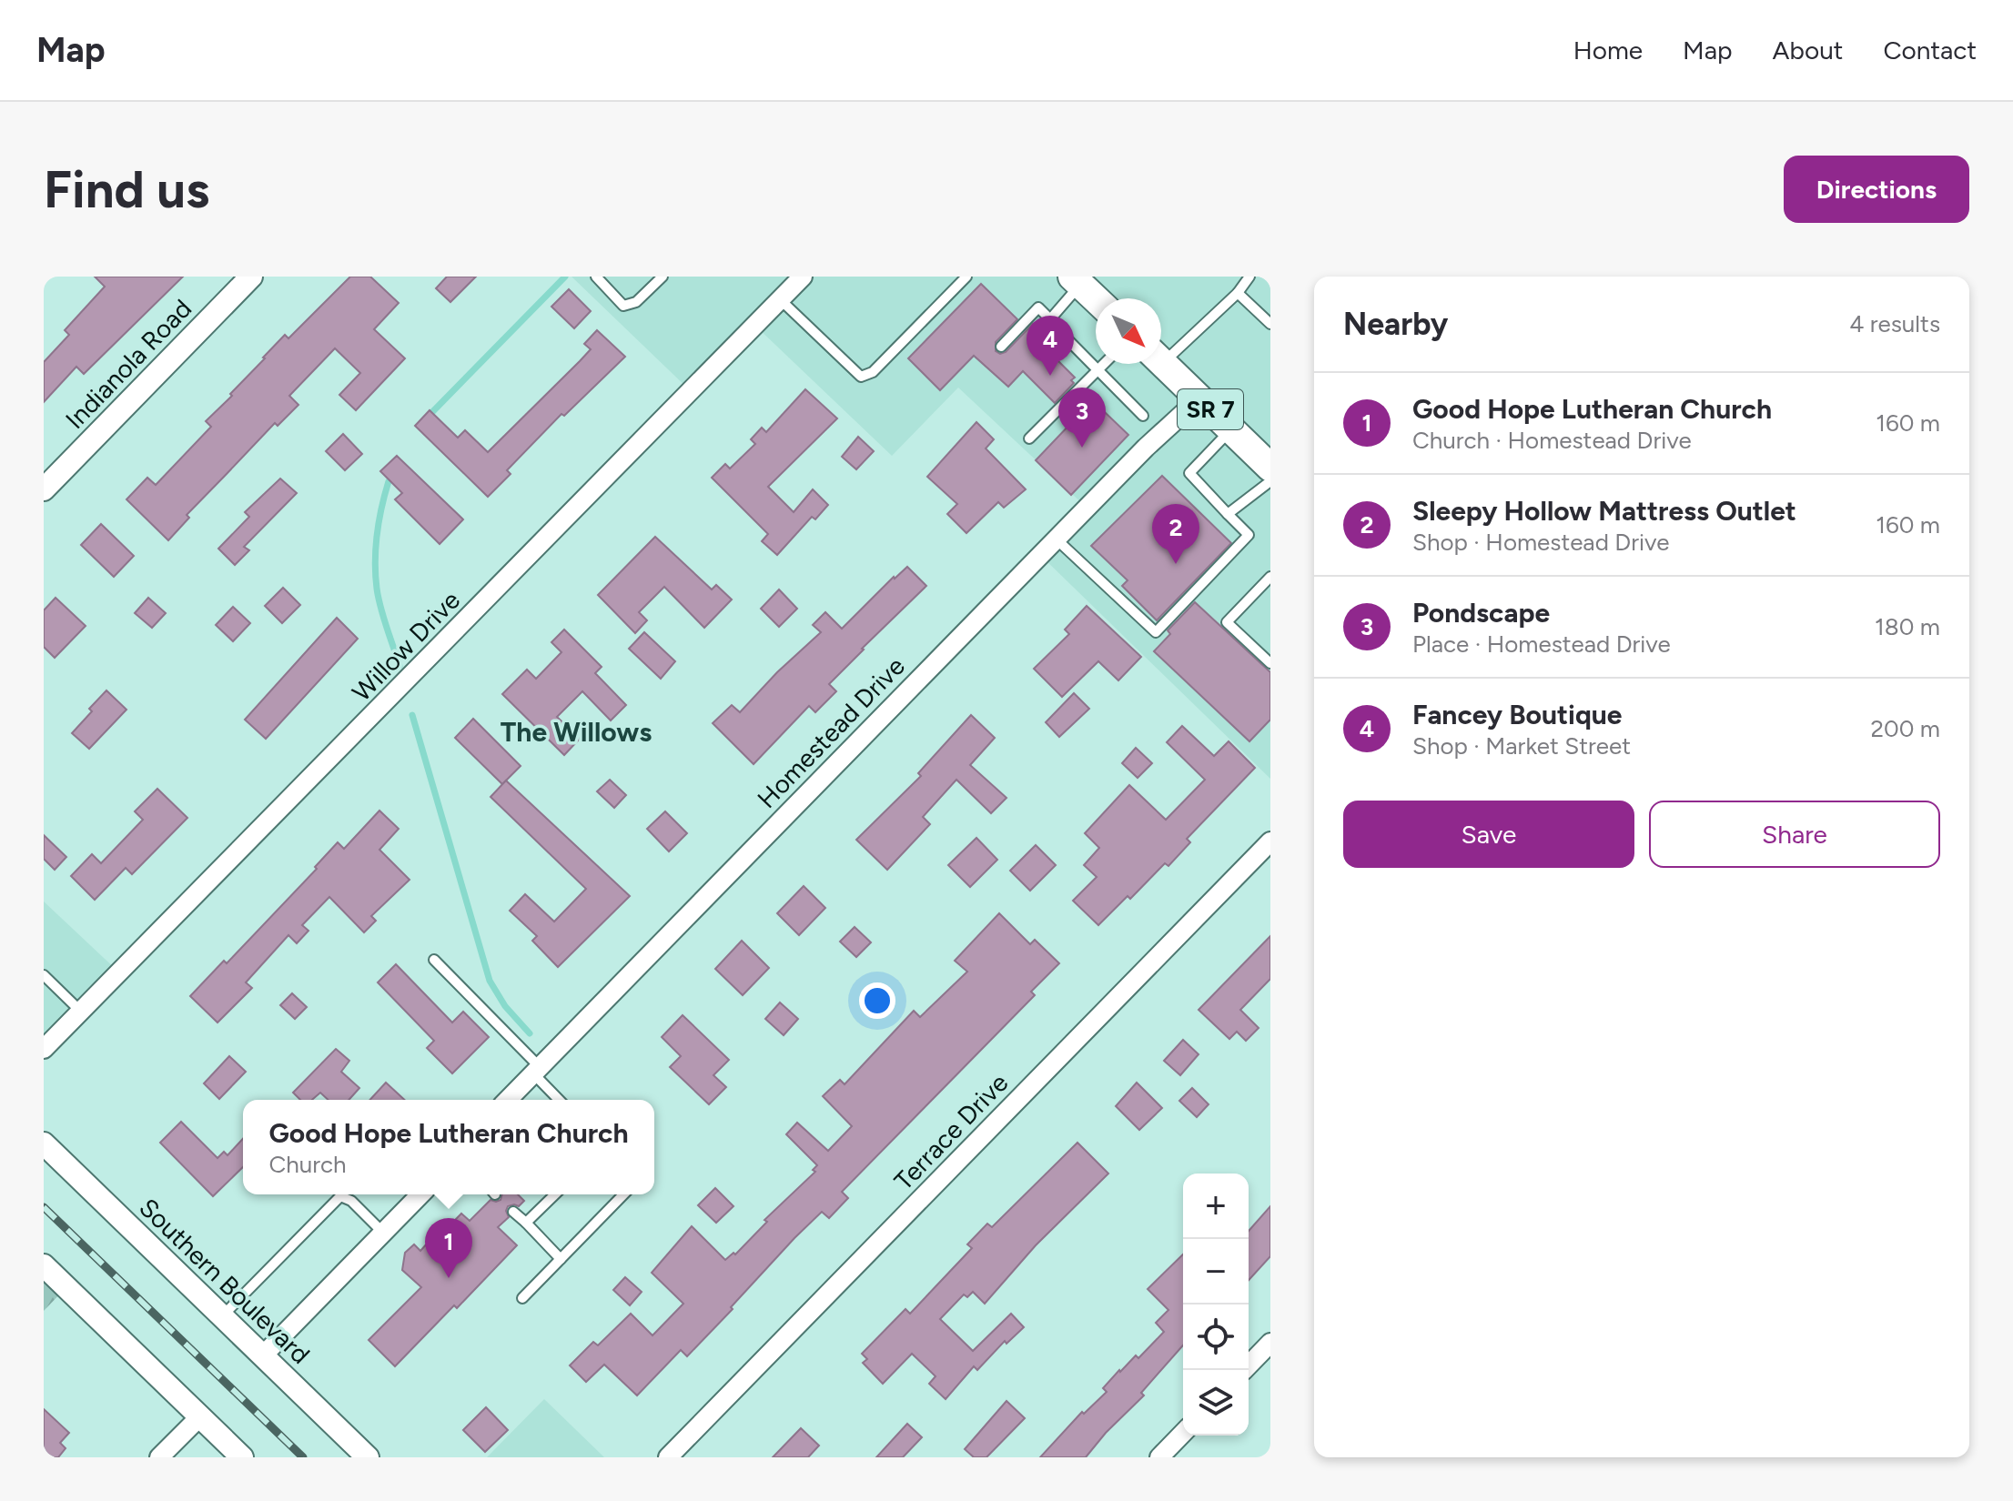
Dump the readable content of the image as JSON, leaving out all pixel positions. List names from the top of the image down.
{
  "streets": {
    "main road": ["SR 7"],
    "street": [
      "Indianola Road",
      "Willow Drive",
      "Homestead Drive",
      "Terrace Drive",
      "Southern Boulevard"
    ]
  },
  "crossings": [
    ["SR 7", "Homestead Drive"]
  ],
  "districts": ["The Willows"],
  "north": "bottom right",
  "page": {
    "header": "Map",
    "nav": [
      "Home",
      "Map",
      "About",
      "Contact"
    ],
    "buttons": [
      "Directions",
      ["Save", "Share"]
    ],
    "title": "Find us",
    "heading": ["Nearby", "4 results"],
    "pins": [
      "4",
      "3",
      "2",
      "1"
    ],
    "list": [
      {
        "mark": "1",
        "name": "Good Hope Lutheran Church",
        "note": "Church · Homestead Drive",
        "value": "160 m"
      },
      {
        "mark": "2",
        "name": "Sleepy Hollow Mattress Outlet",
        "note": "Shop · Homestead Drive",
        "value": "160 m"
      },
      {
        "mark": "3",
        "name": "Pondscape",
        "note": "Place · Homestead Drive",
        "value": "180 m"
      },
      {
        "mark": "4",
        "name": "Fancey Boutique",
        "note": "Shop · Market Street",
        "value": "200 m"
      }
    ],
    "popup": ["Good Hope Lutheran Church", "Church"],
    "map_buttons": ["+", "−"]
  }
}
